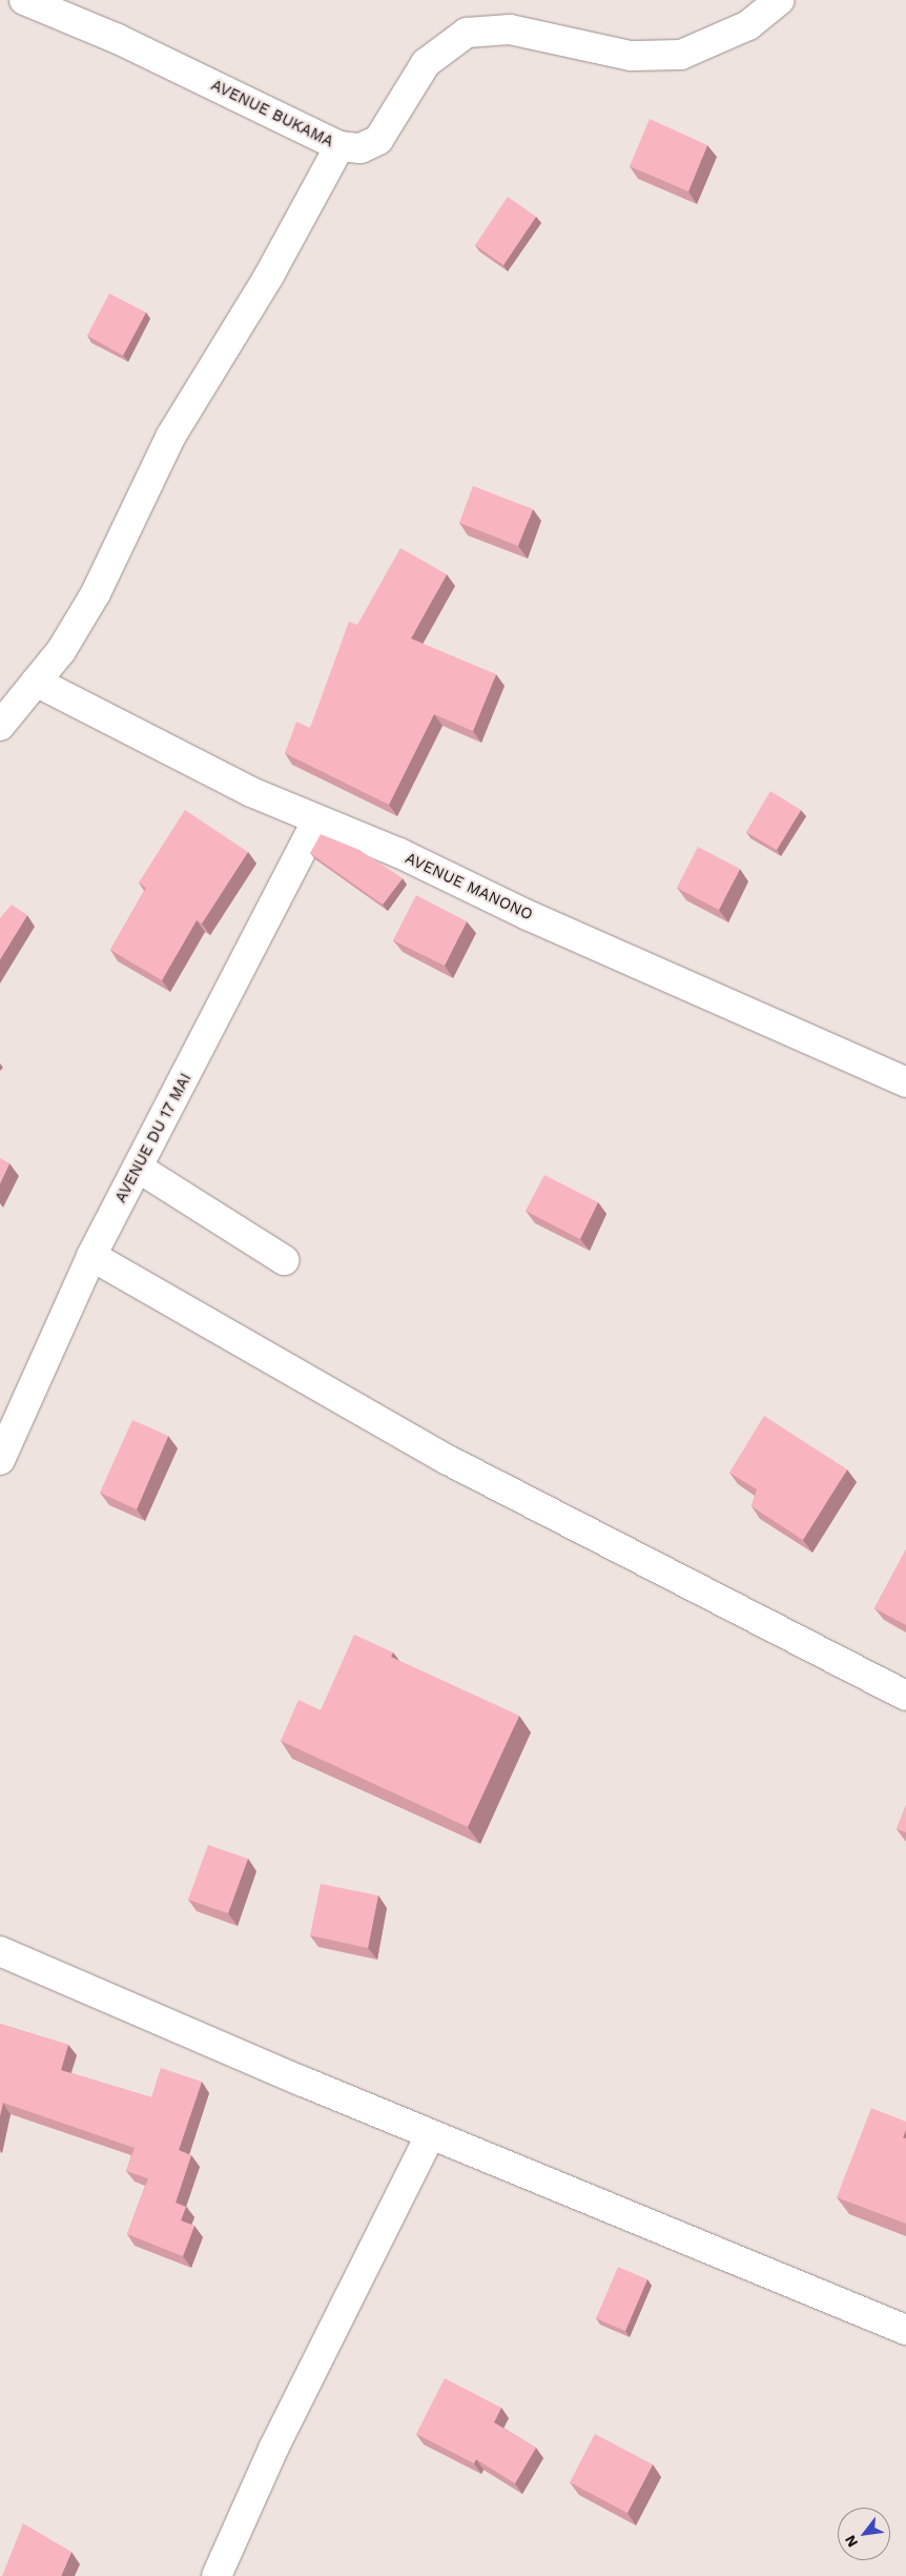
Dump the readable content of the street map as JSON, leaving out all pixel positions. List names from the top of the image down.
{
  "streets": {
    "street": ["AVENUE BUKAMA", "AVENUE MANONO", "AVENUE DU 17 MAI"]
  },
  "crossings": [
    ["AVENUE MANONO", "AVENUE DU 17 MAI"]
  ],
  "north": "bottom left"
}
